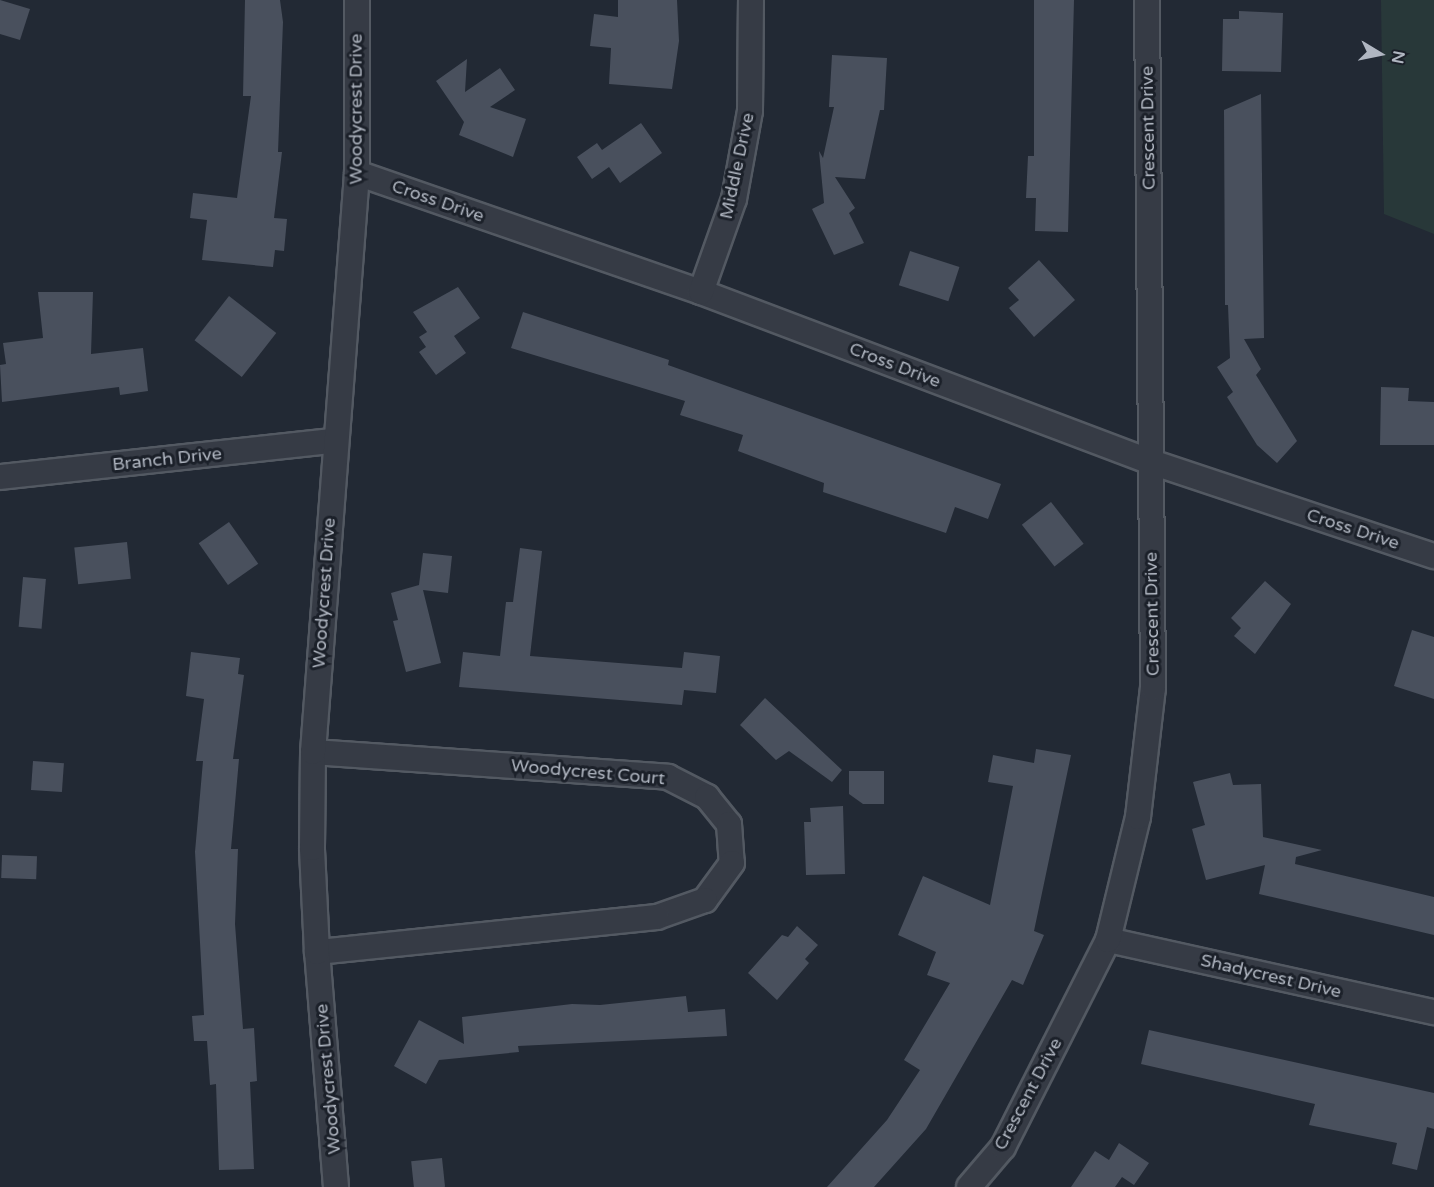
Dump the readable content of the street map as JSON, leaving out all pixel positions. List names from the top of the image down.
{
  "streets": {
    "street": [
      "Woodycrest Drive",
      "Crescent Drive",
      "Middle Drive",
      "Cross Drive",
      "Branch Drive",
      "Woodycrest Court",
      "Shadycrest Drive"
    ]
  },
  "crossings": [
    ["Woodycrest Drive", "Cross Drive"],
    ["Woodycrest Drive", "Branch Drive"],
    ["Woodycrest Drive", "Woodycrest Court"],
    ["Crescent Drive", "Cross Drive"],
    ["Crescent Drive", "Shadycrest Drive"],
    ["Middle Drive", "Cross Drive"]
  ],
  "north": "right"
}
